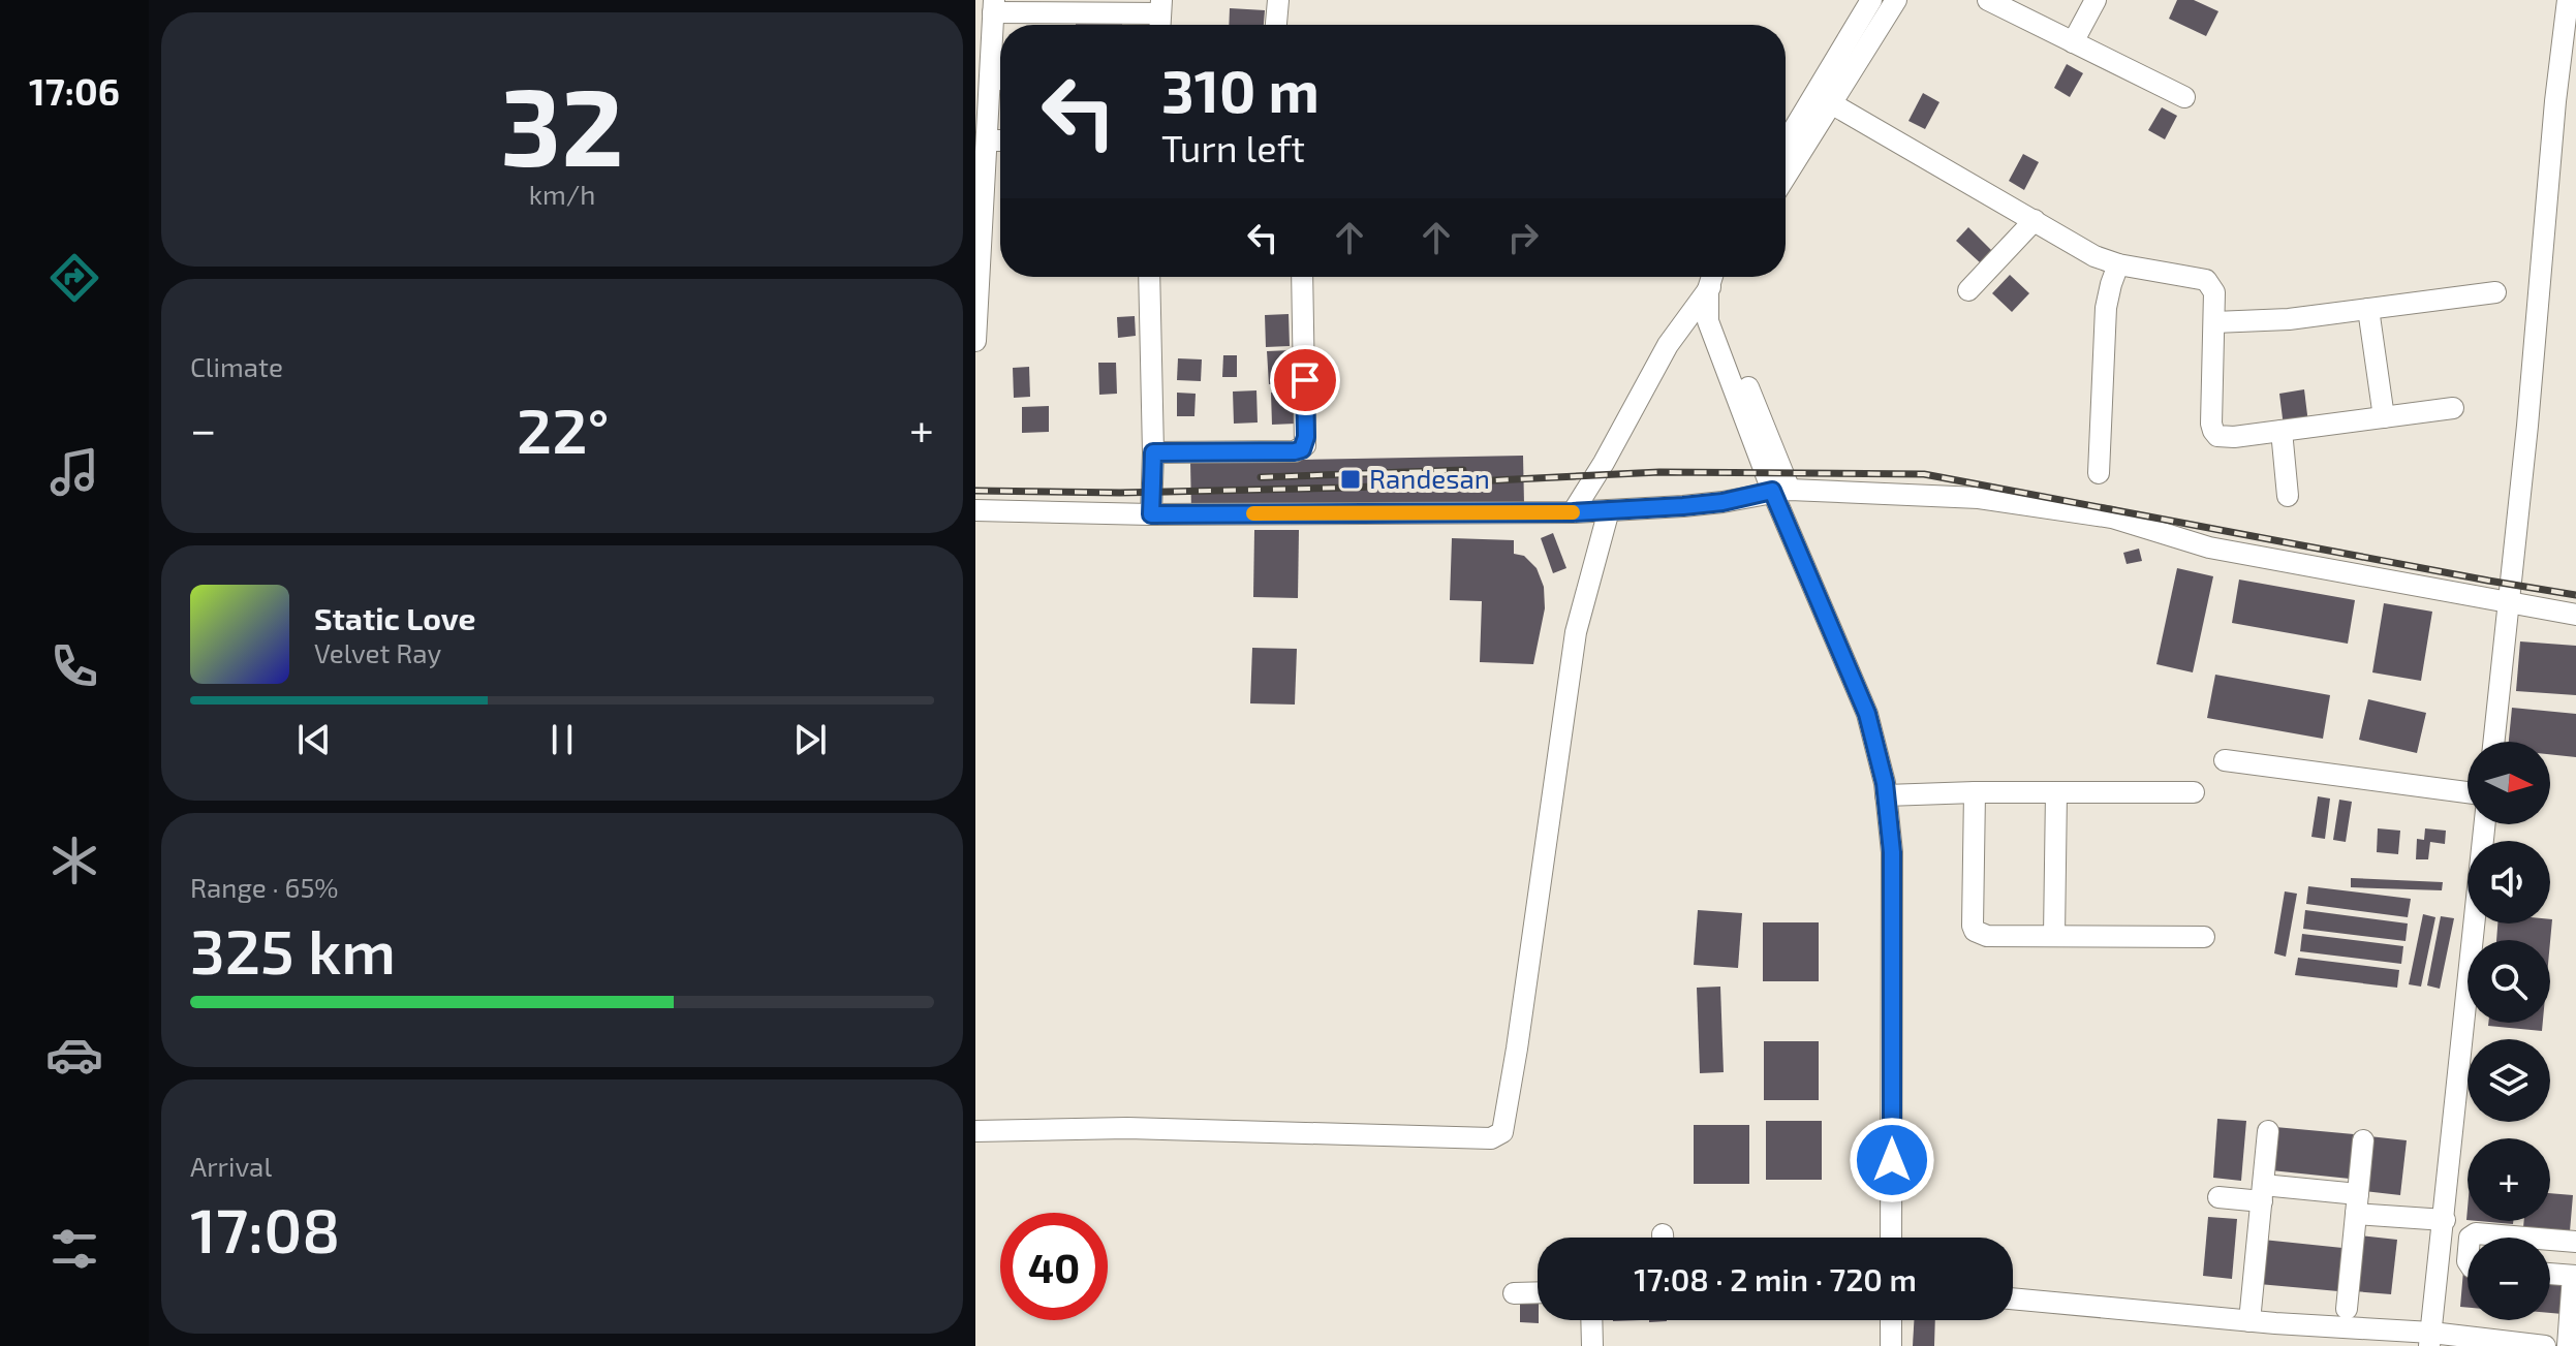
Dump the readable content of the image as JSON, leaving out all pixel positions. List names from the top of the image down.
{
  "places": {
    "transit": ["Randesan"]
  },
  "north": "right",
  "page": {
    "tabs": "17:06",
    "tile": [
      ["32", "km/h"],
      "Climate",
      ["Range · 65%", "325 km"],
      ["Arrival", "17:08"]
    ],
    "turn": ["310 m", "Turn left"],
    "heat": ["−", "22°", "+"],
    "song": ["Static Love", "Velvet Ray"],
    "map_buttons": ["+", "−"],
    "limit": "40",
    "trip": "17:08 · 2 min · 720 m"
  }
}
